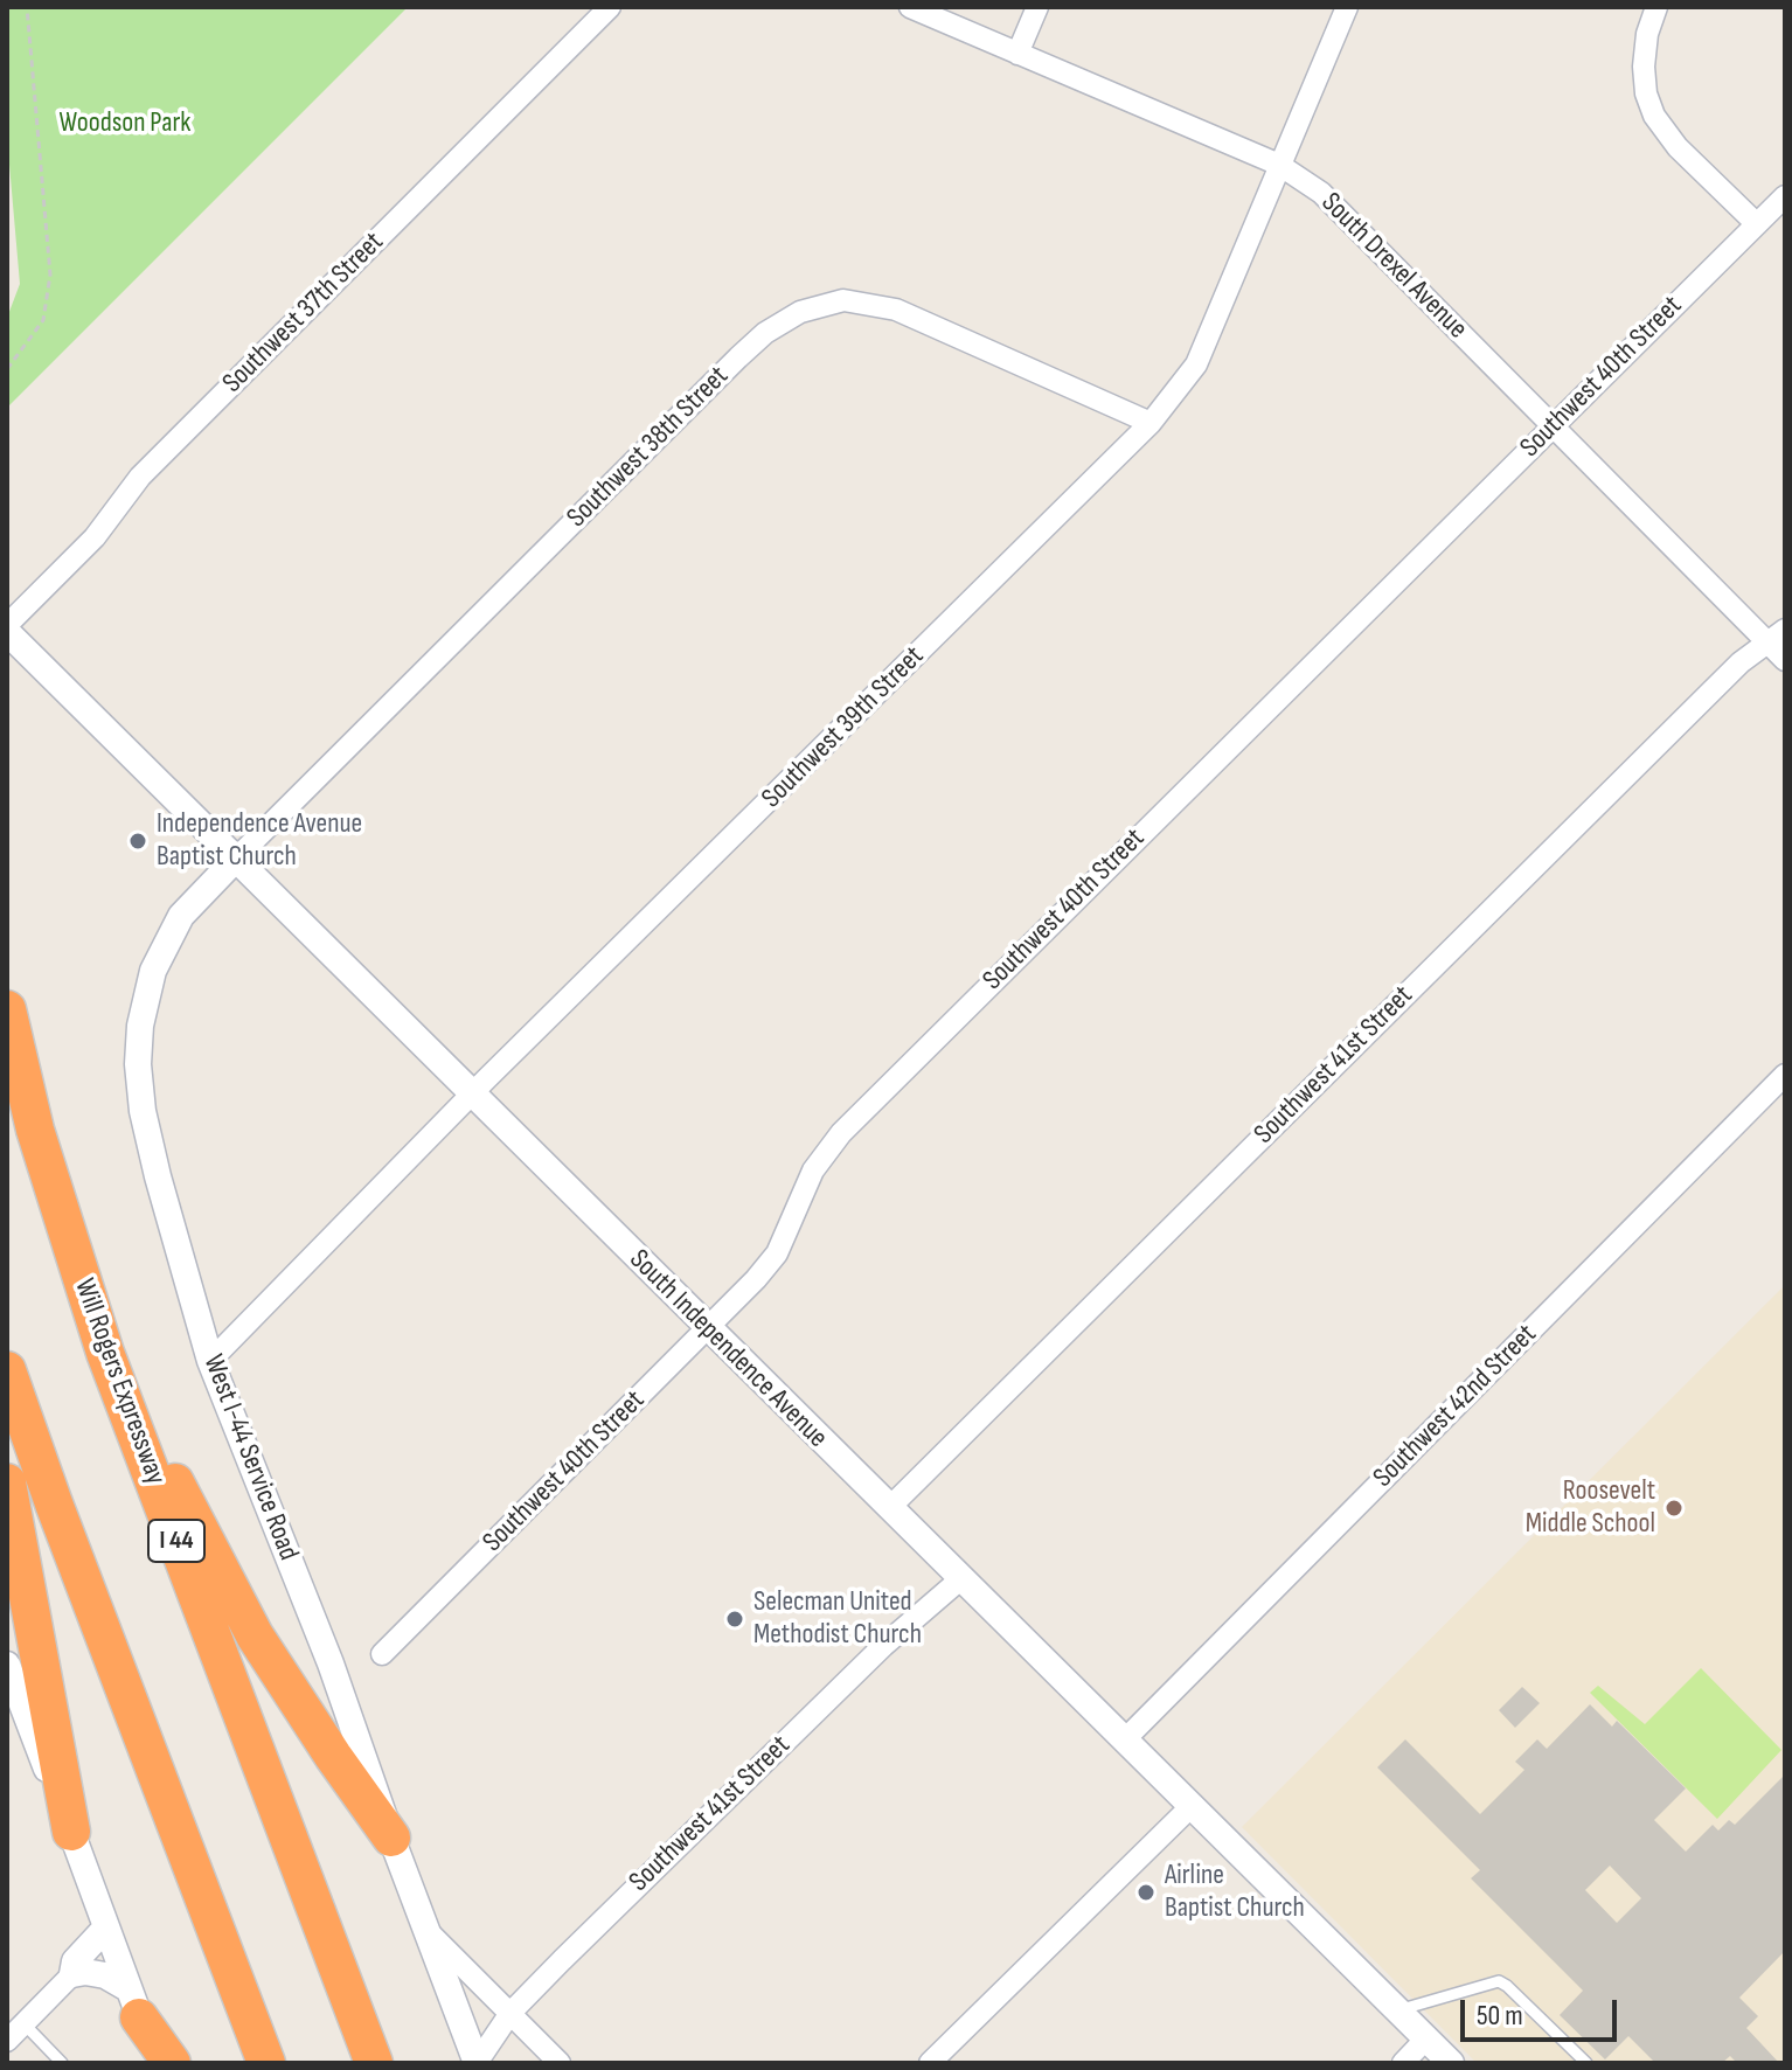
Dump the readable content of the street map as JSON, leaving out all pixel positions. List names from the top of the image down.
{
  "streets": {
    "highway": ["Will Rogers Expressway", "I 44"],
    "street": [
      "South Drexel Avenue",
      "Southwest 37th Street",
      "Southwest 40th Street",
      "Southwest 38th Street",
      "Southwest 39th Street",
      "Southwest 41st Street",
      "South Independence Avenue",
      "Southwest 42nd Street",
      "West I-44 Service Road"
    ]
  },
  "crossings": [
    ["South Drexel Avenue", "Southwest 40th Street"],
    ["South Drexel Avenue", "Southwest 39th Street"],
    ["South Drexel Avenue", "Southwest 41st Street"],
    ["Southwest 40th Street", "South Independence Avenue"],
    ["Southwest 38th Street", "Southwest 39th Street"],
    ["Southwest 38th Street", "South Independence Avenue"],
    ["Southwest 38th Street", "West I-44 Service Road"],
    ["Southwest 39th Street", "South Independence Avenue"],
    ["Southwest 39th Street", "West I-44 Service Road"],
    ["Southwest 41st Street", "South Independence Avenue"],
    ["Southwest 41st Street", "West I-44 Service Road"],
    ["South Independence Avenue", "Southwest 42nd Street"],
    ["South Independence Avenue", "West I-44 Service Road"]
  ],
  "parks": ["Woodson Park"],
  "places": [
    "Independence Avenue Baptist Church",
    "Roosevelt Middle School",
    "Selecman United Methodist Church",
    "Airline Baptist Church"
  ],
  "scale_bar": "50 m"
}
